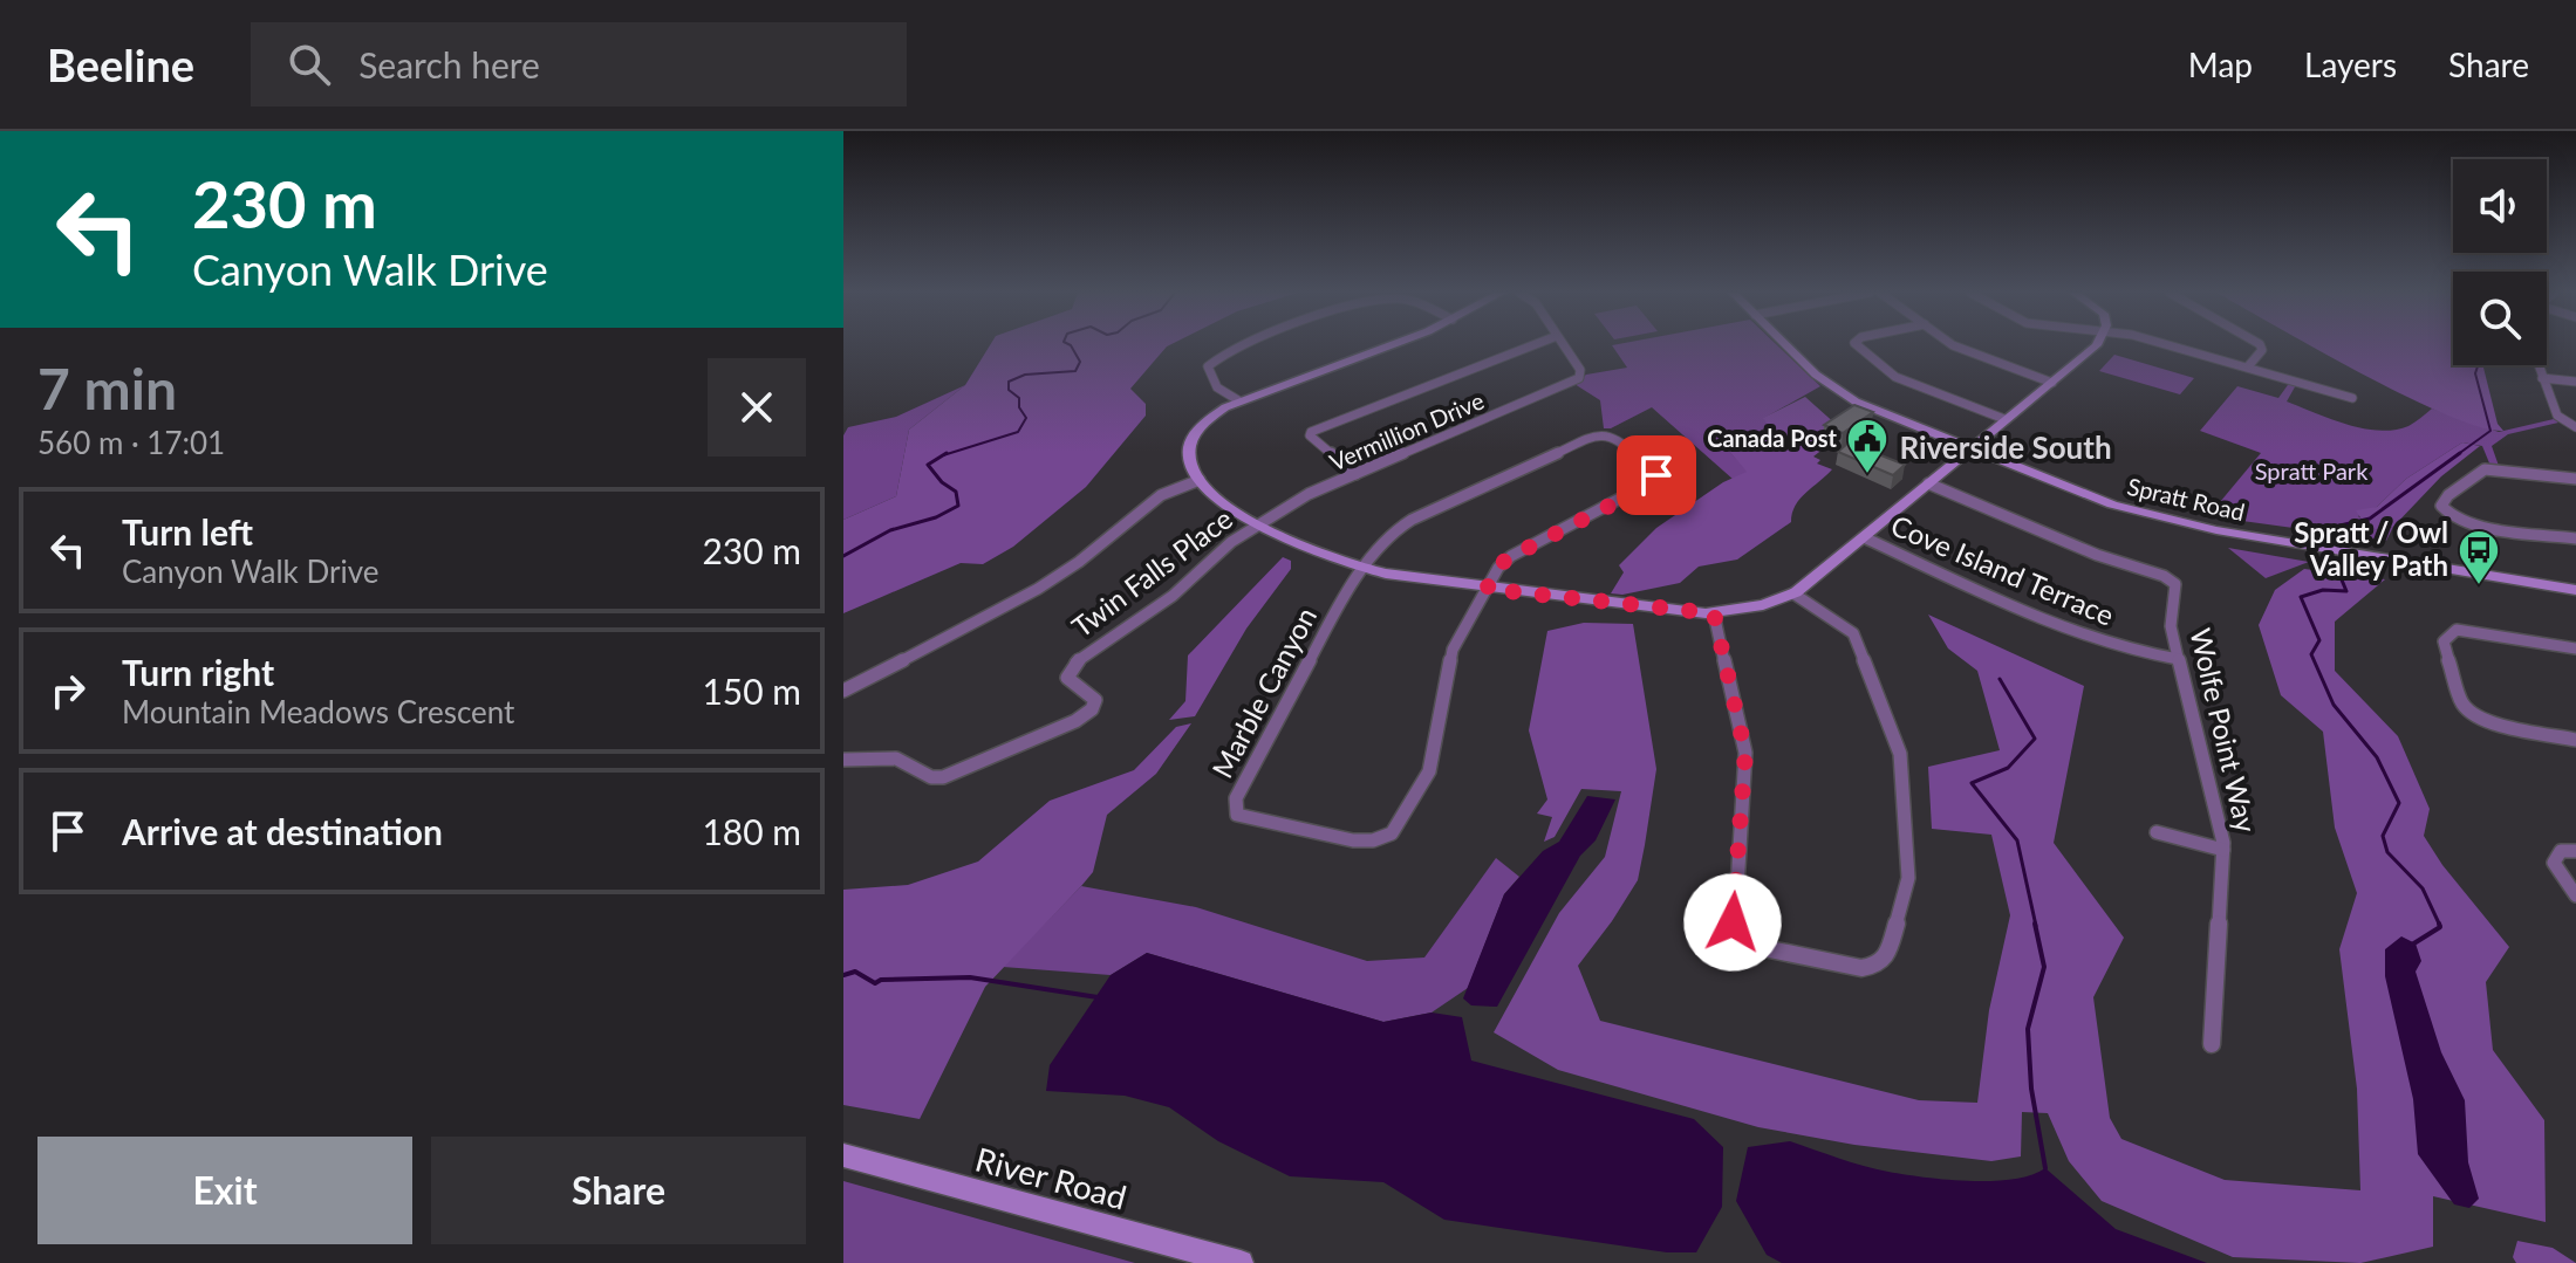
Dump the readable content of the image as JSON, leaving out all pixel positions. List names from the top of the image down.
{
  "streets": {
    "street": [
      "Vermillion Drive",
      "Spratt Road",
      "Cove Island Terrace",
      "Twin Falls Place",
      "Marble Canyon",
      "Wolfe Point Way",
      "River Road"
    ]
  },
  "crossings": [
    ["Vermillion Drive", "Twin Falls Place"],
    ["Cove Island Terrace", "Wolfe Point Way"]
  ],
  "districts": ["Riverside South"],
  "parks": ["Spratt Park"],
  "places": {
    "public building": ["Canada Post"],
    "bus stop": ["Spratt / Owl Valley Path"]
  },
  "page": {
    "header": "Beeline",
    "search": "Search here",
    "nav": ["Map", "Layers", "Share"],
    "turn": ["230 m", "Canyon Walk Drive"],
    "heading": ["7 min", "560 m · 17:01"],
    "list": [
      {
        "name": "Turn left",
        "note": "Canyon Walk Drive",
        "value": "230 m"
      },
      {
        "name": "Turn right",
        "note": "Mountain Meadows Crescent",
        "value": "150 m"
      },
      {
        "name": "Arrive at destination",
        "value": "180 m"
      }
    ],
    "buttons": ["Exit", "Share"]
  }
}
